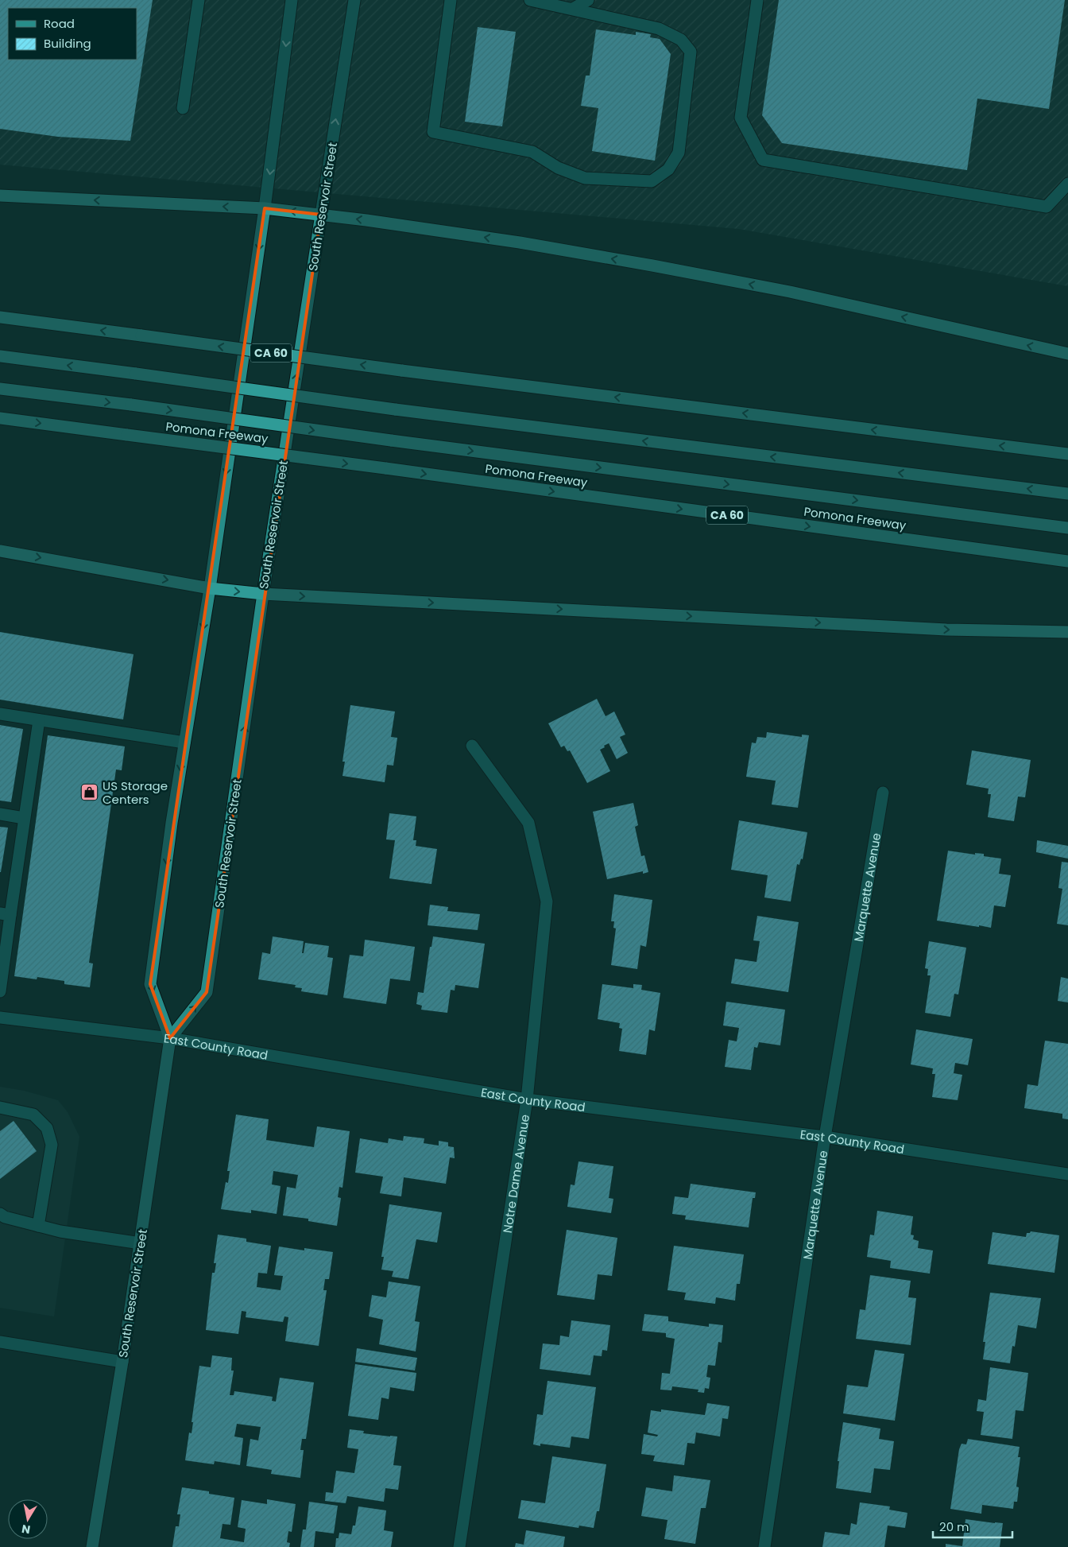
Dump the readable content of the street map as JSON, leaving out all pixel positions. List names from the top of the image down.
{
  "streets": {
    "highway": ["CA 60", "Pomona Freeway"],
    "main road": ["South Reservoir Street"],
    "street": ["Marquette Avenue", "East County Road", "Notre Dame Avenue"]
  },
  "crossings": [
    ["South Reservoir Street", "East County Road"],
    ["Marquette Avenue", "East County Road"],
    ["East County Road", "Notre Dame Avenue"]
  ],
  "places": {
    "shop": ["US Storage Centers"]
  },
  "legend": ["Road", "Building"],
  "scale_bar": "20 m",
  "north": "bottom"
}
